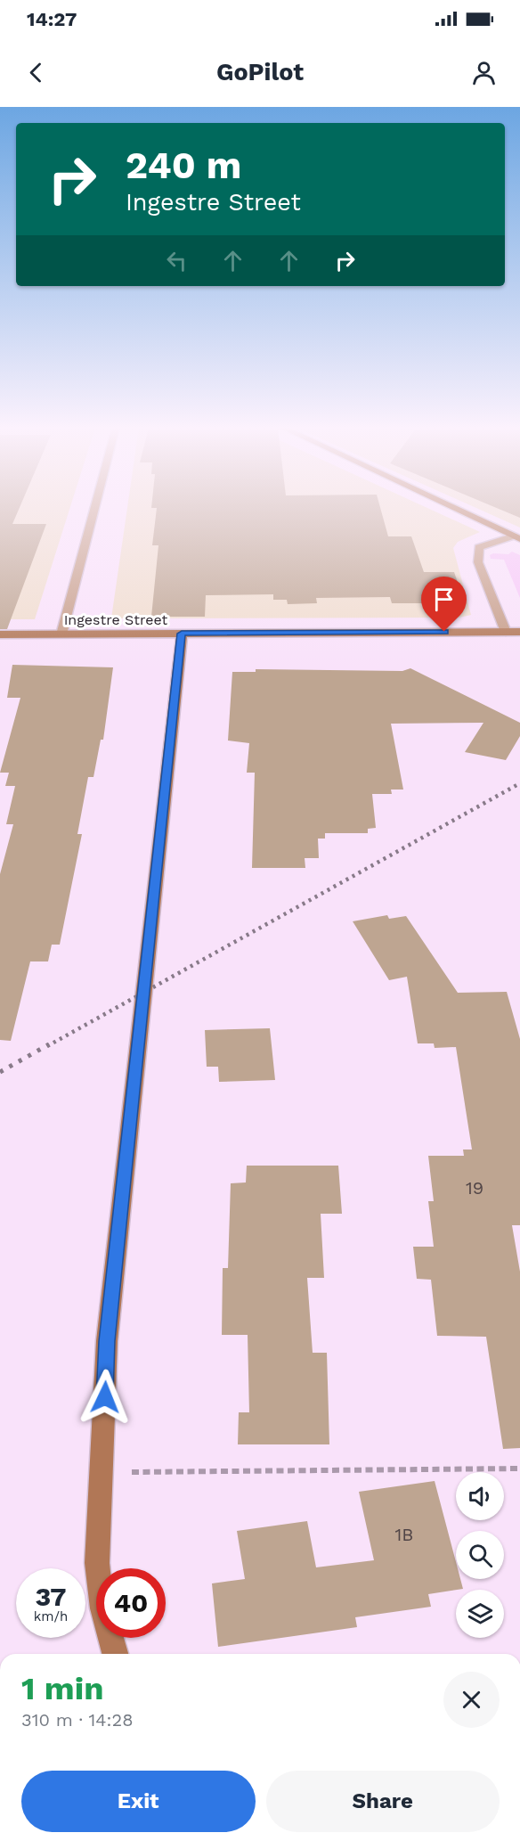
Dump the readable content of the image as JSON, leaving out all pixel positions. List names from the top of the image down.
{
  "streets": {
    "main road": ["Ingestre Street"]
  },
  "house_numbers": ["19", "1B"],
  "page": {
    "status": "14:27",
    "header": "GoPilot",
    "turn": ["240 m", "Ingestre Street"],
    "speed": "37 km/h",
    "limit": "40",
    "heading": ["1 min", "310 m · 14:28"],
    "buttons": ["Exit", "Share"]
  }
}
